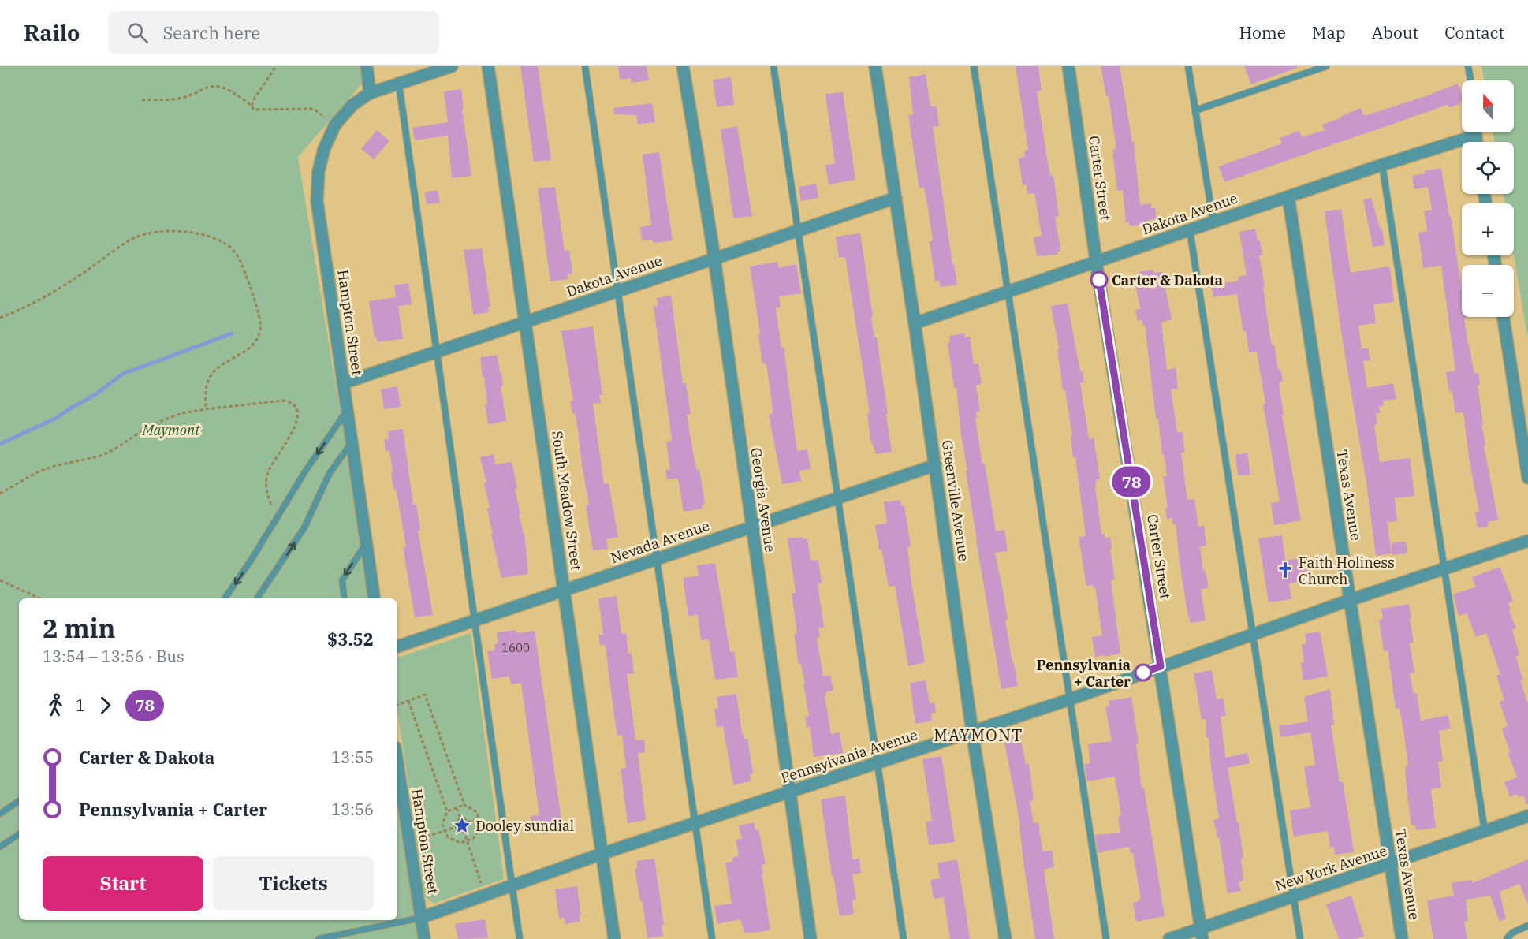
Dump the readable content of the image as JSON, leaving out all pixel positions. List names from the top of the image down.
{
  "streets": {
    "street": [
      "Carter Street",
      "Dakota Avenue",
      "Hampton Street",
      "Texas Avenue",
      "Georgia Avenue",
      "South Meadow Street",
      "Greenville Avenue",
      "Nevada Avenue",
      "Pennsylvania Avenue",
      "New York Avenue"
    ]
  },
  "crossings": [
    ["Carter Street", "Dakota Avenue"],
    ["Carter Street", "Pennsylvania Avenue"],
    ["Carter Street", "New York Avenue"],
    ["Dakota Avenue", "Hampton Street"],
    ["Dakota Avenue", "Texas Avenue"],
    ["Dakota Avenue", "Georgia Avenue"],
    ["Dakota Avenue", "South Meadow Street"],
    ["Dakota Avenue", "Greenville Avenue"],
    ["Hampton Street", "Pennsylvania Avenue"],
    ["Texas Avenue", "Pennsylvania Avenue"],
    ["Texas Avenue", "New York Avenue"],
    ["Georgia Avenue", "Nevada Avenue"],
    ["Georgia Avenue", "Pennsylvania Avenue"],
    ["South Meadow Street", "Nevada Avenue"],
    ["South Meadow Street", "Pennsylvania Avenue"],
    ["Greenville Avenue", "Nevada Avenue"],
    ["Greenville Avenue", "Pennsylvania Avenue"]
  ],
  "districts": ["MAYMONT"],
  "parks": ["Maymont"],
  "places": {
    "other": ["Carter & Dakota", "Pennsylvania + Carter"],
    "church": ["Faith Holiness Church"],
    "place": ["Dooley sundial"]
  },
  "lines": ["bus line 78"],
  "house_numbers": ["1600"],
  "north": "top",
  "page": {
    "header": "Railo",
    "search": "Search here",
    "nav": [
      "Home",
      "Map",
      "About",
      "Contact"
    ],
    "on_map": "78",
    "map_buttons": ["+", "−"],
    "heading": ["2 min", "13:54 – 13:56 · Bus", "$3.52"],
    "legs": ["1", "78"],
    "list": [
      {
        "name": "Carter & Dakota",
        "value": "13:55"
      },
      {
        "name": "Pennsylvania + Carter",
        "value": "13:56"
      }
    ],
    "buttons": ["Start", "Tickets"]
  }
}
